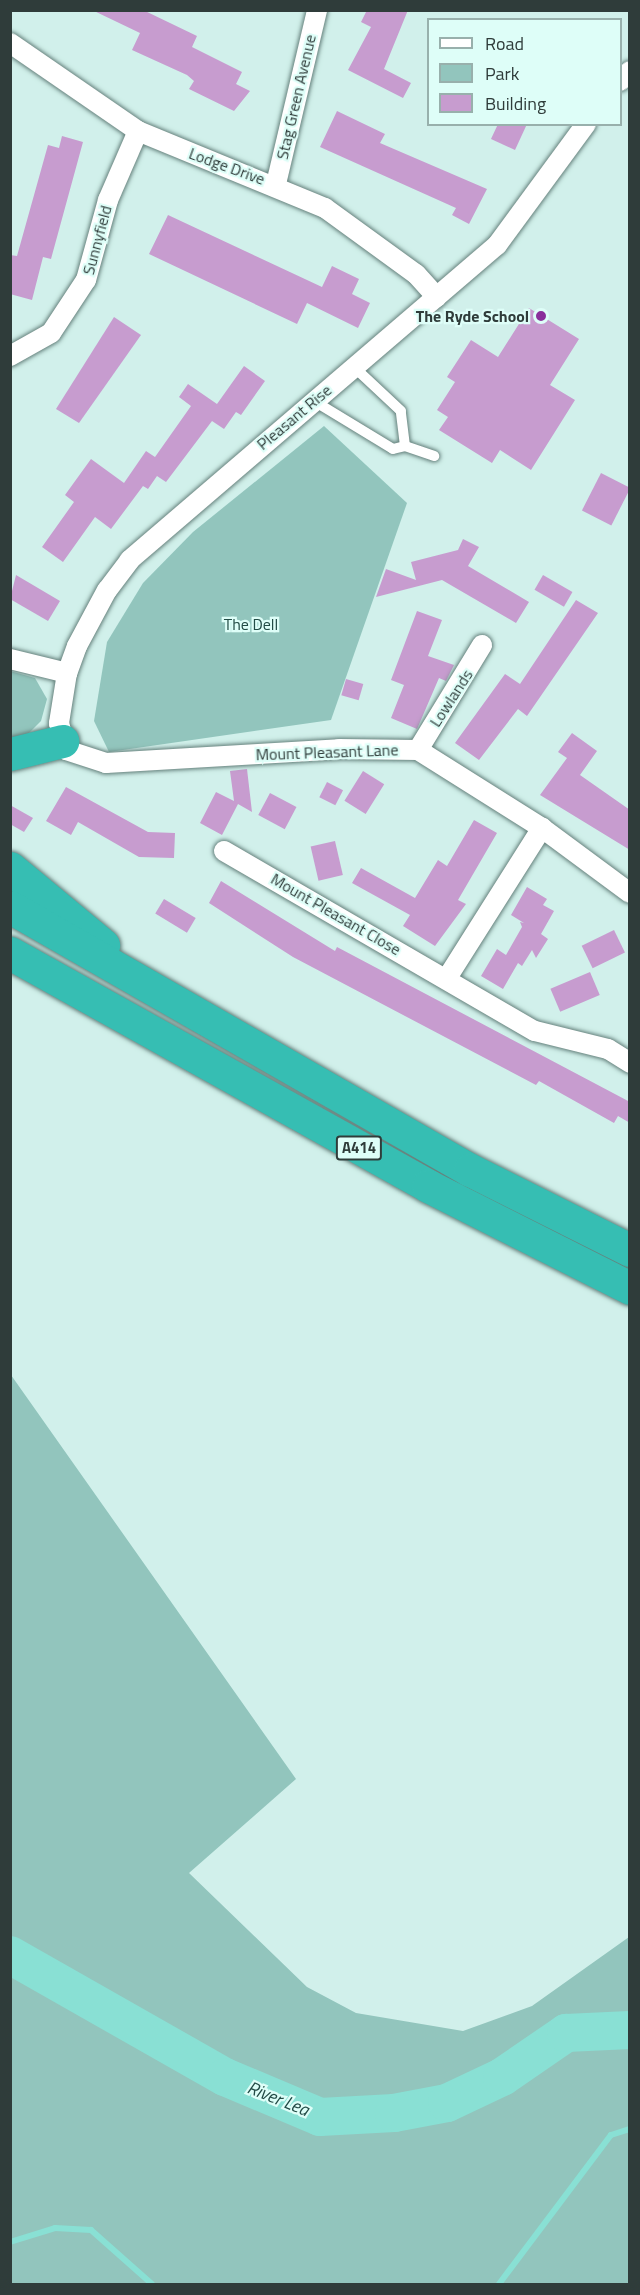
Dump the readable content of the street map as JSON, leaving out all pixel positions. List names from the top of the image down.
{
  "streets": {
    "highway": ["A414"],
    "street": [
      "Stag Green Avenue",
      "Lodge Drive",
      "Sunnyfield",
      "Pleasant Rise",
      "Lowlands",
      "Mount Pleasant Lane",
      "Mount Pleasant Close"
    ]
  },
  "crossings": [
    ["Stag Green Avenue", "Lodge Drive"],
    ["Lodge Drive", "Sunnyfield"],
    ["Lodge Drive", "Pleasant Rise"],
    ["Pleasant Rise", "Mount Pleasant Lane"],
    ["Lowlands", "Mount Pleasant Lane"]
  ],
  "water": ["River Lea"],
  "parks": ["The Dell"],
  "places": ["The Ryde School"],
  "legend": ["Road", "Park", "Building"]
}
